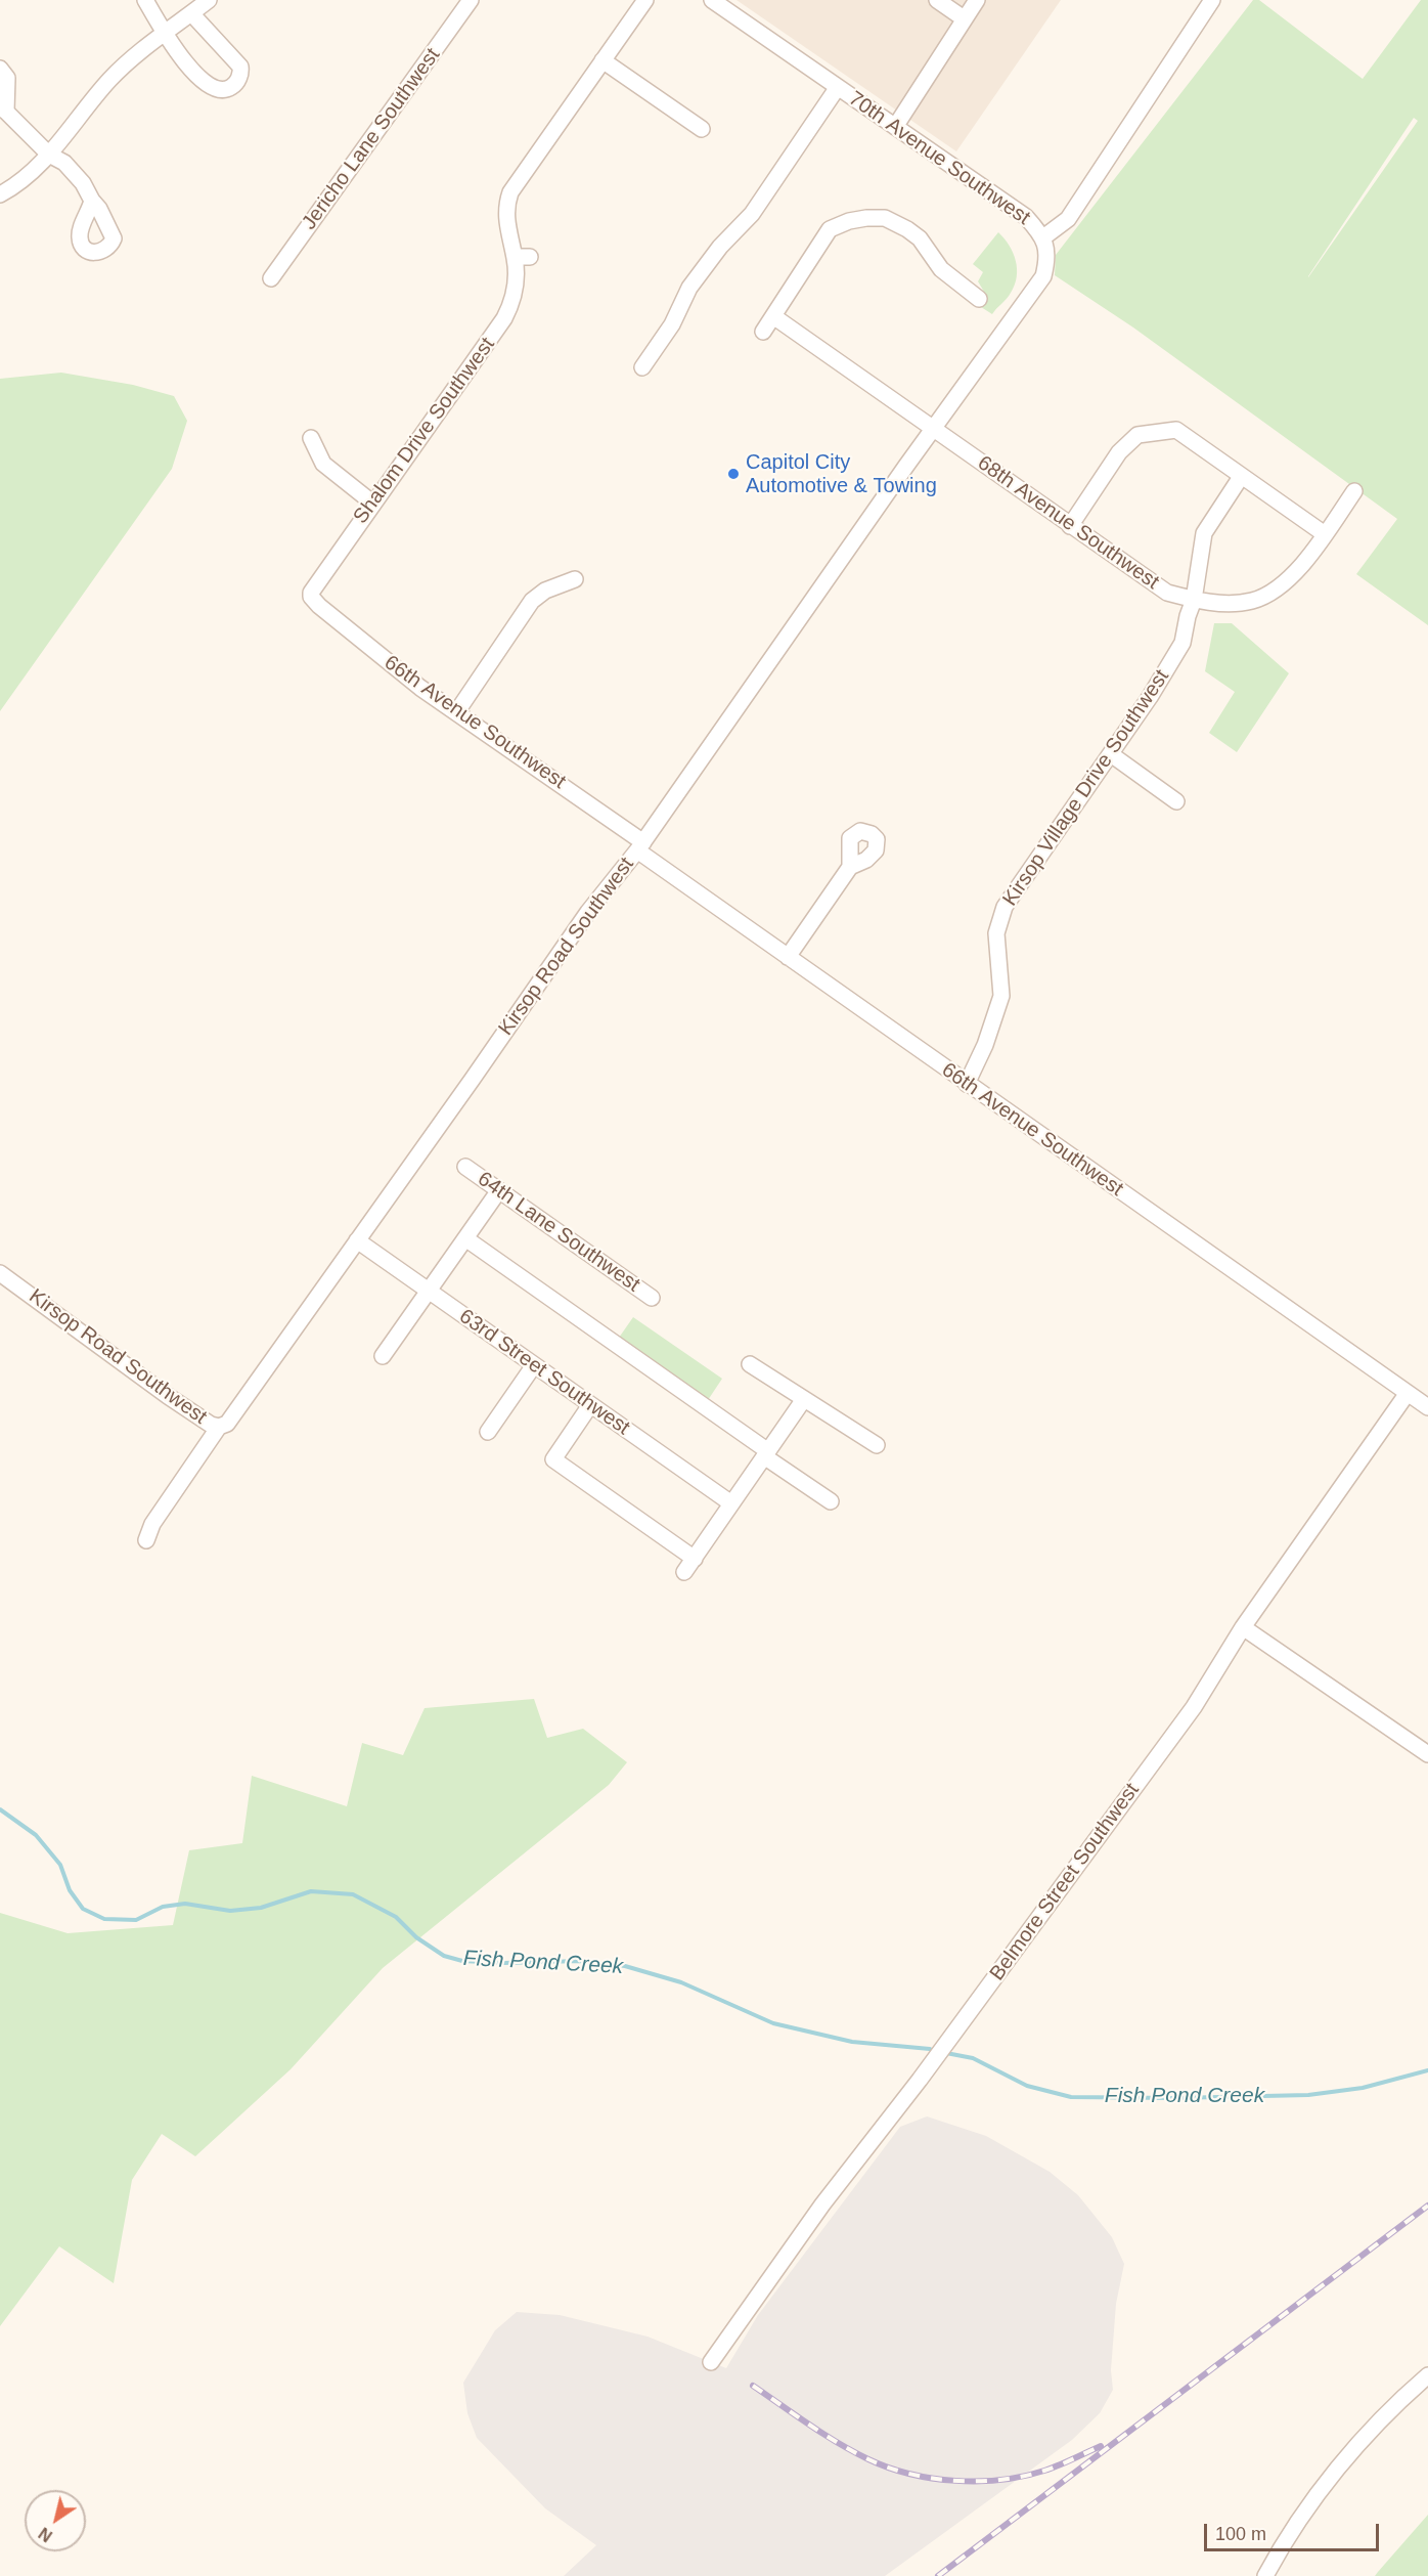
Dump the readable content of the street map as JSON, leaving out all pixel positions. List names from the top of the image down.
{
  "streets": {
    "street": [
      "Jericho Lane Southwest",
      "70th Avenue Southwest",
      "Shalom Drive Southwest",
      "68th Avenue Southwest",
      "66th Avenue Southwest",
      "Kirsop Village Drive Southwest",
      "Kirsop Road Southwest",
      "64th Lane Southwest",
      "63rd Street Southwest",
      "Belmore Street Southwest"
    ]
  },
  "crossings": [
    ["70th Avenue Southwest", "Kirsop Road Southwest"],
    ["Shalom Drive Southwest", "66th Avenue Southwest"],
    ["68th Avenue Southwest", "Kirsop Village Drive Southwest"],
    ["68th Avenue Southwest", "Kirsop Road Southwest"],
    ["66th Avenue Southwest", "Kirsop Village Drive Southwest"],
    ["66th Avenue Southwest", "Kirsop Road Southwest"],
    ["66th Avenue Southwest", "Belmore Street Southwest"],
    ["Kirsop Road Southwest", "63rd Street Southwest"]
  ],
  "water": ["Fish Pond Creek"],
  "places": ["Capitol City Automotive & Towing"],
  "scale_bar": "100 m",
  "north": "bottom left"
}
